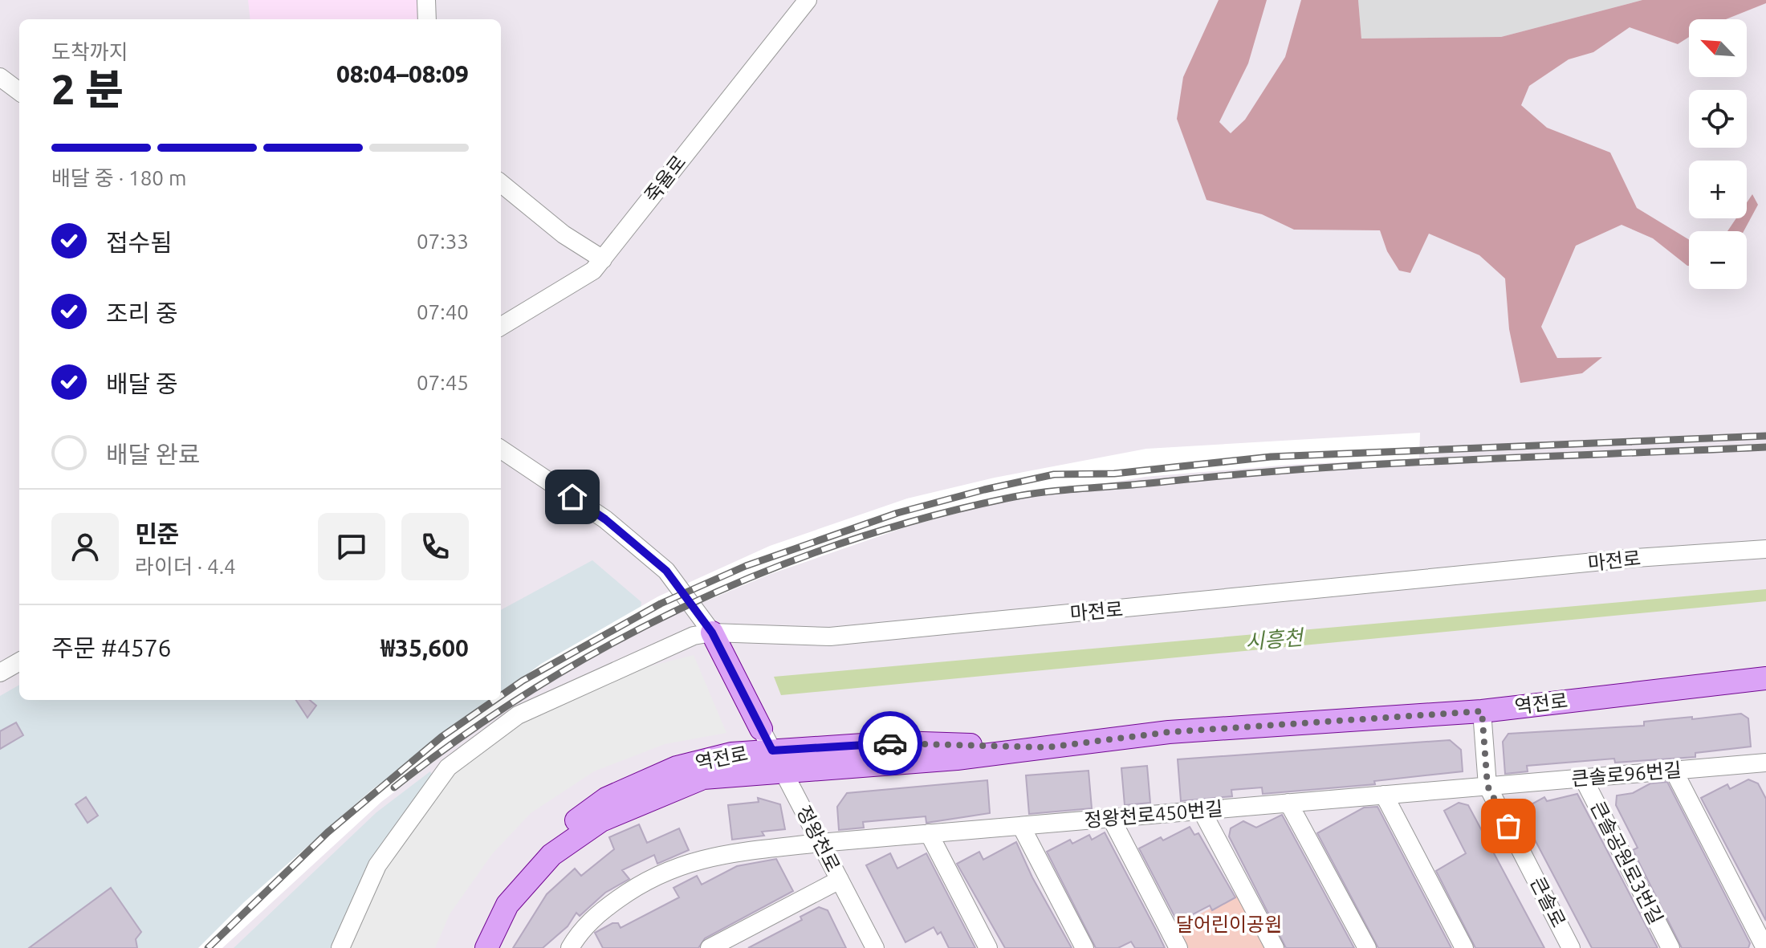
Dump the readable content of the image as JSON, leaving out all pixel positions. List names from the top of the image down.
{
  "streets": {
    "main road": ["역전로"],
    "street": [
      "죽율로",
      "마전로",
      "큰솔로96번길",
      "정왕천로450번길",
      "정왕천로",
      "큰솔공원로3번길",
      "큰솔로"
    ]
  },
  "crossings": [
    ["역전로", "정왕천로"],
    ["역전로", "큰솔로"],
    ["큰솔로96번길", "정왕천로450번길"],
    ["큰솔로96번길", "큰솔공원로3번길"],
    ["큰솔로96번길", "큰솔로"],
    ["정왕천로450번길", "정왕천로"],
    ["정왕천로450번길", "큰솔로"]
  ],
  "water": ["시흥천"],
  "parks": ["달어린이공원"],
  "north": "top left",
  "page": {
    "map_buttons": ["+", "−"],
    "heading": ["2 분", "도착까지", "08:04–08:09"],
    "panel": [
      "민준",
      "라이더 · 4.4",
      "주문 #4576",
      "₩35,600"
    ],
    "bar": "배달 중 · 180 m",
    "list": [
      ["접수됨", "07:33"],
      ["조리 중", "07:40"],
      ["배달 중", "07:45"],
      "배달 완료"
    ]
  }
}
